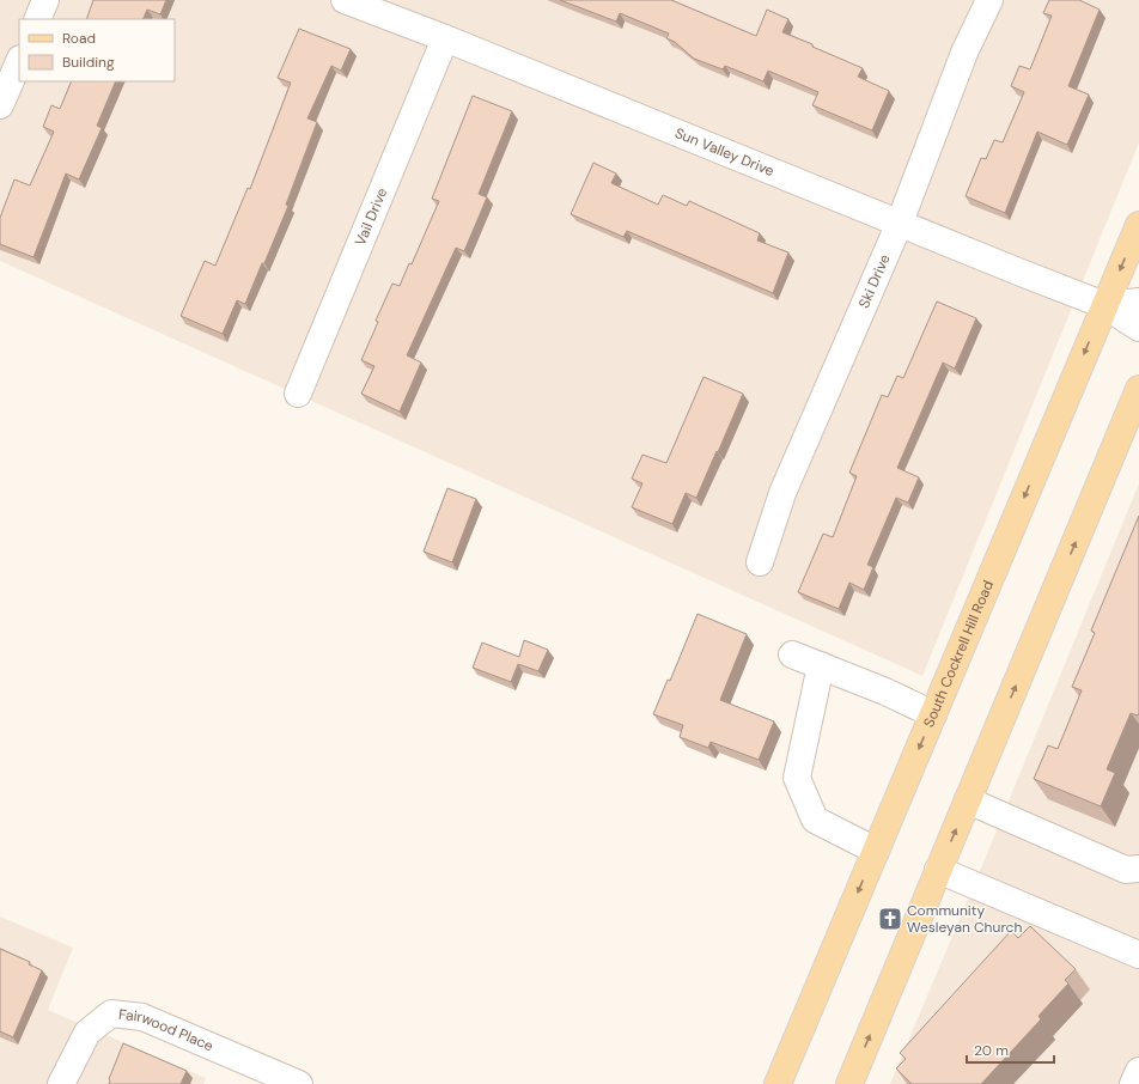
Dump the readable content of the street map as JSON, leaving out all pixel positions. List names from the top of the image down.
{
  "streets": {
    "main road": ["South Cockrell Hill Road"],
    "street": [
      "Sun Valley Drive",
      "Vail Drive",
      "Ski Drive",
      "Fairwood Place"
    ]
  },
  "crossings": [
    ["Sun Valley Drive", "Vail Drive"],
    ["Sun Valley Drive", "Ski Drive"],
    ["Sun Valley Drive", "South Cockrell Hill Road"]
  ],
  "places": {
    "church": ["Community Wesleyan Church"]
  },
  "legend": ["Road", "Building"],
  "scale_bar": "20 m"
}
